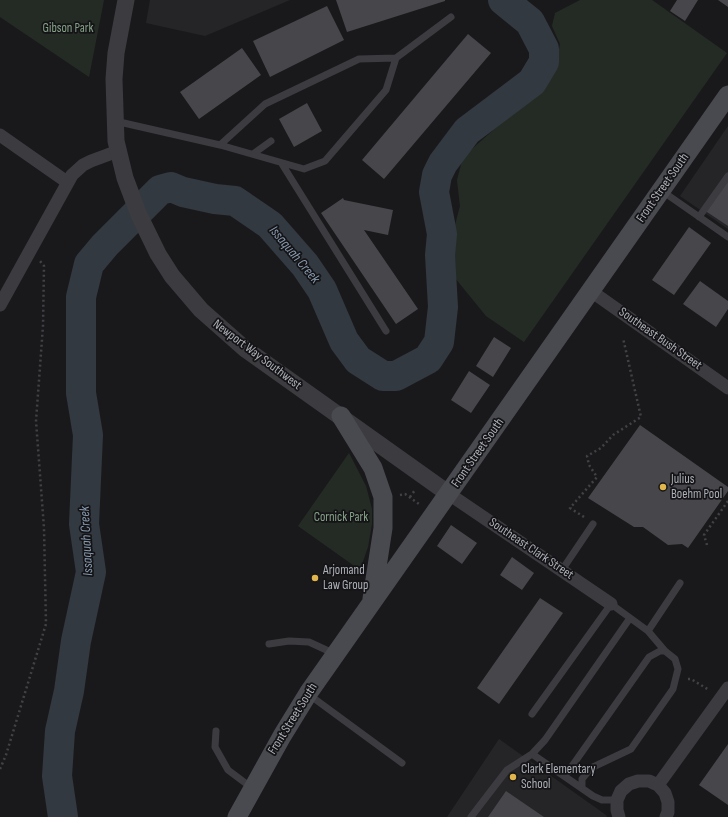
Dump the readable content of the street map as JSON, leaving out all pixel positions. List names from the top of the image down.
{
  "streets": {
    "main road": ["Front Street South"],
    "street": ["Southeast Bush Street", "Newport Way Southwest", "Southeast Clark Street"]
  },
  "crossings": [
    ["Front Street South", "Southeast Bush Street"],
    ["Front Street South", "Newport Way Southwest"],
    ["Front Street South", "Southeast Clark Street"],
    ["Newport Way Southwest", "Southeast Clark Street"]
  ],
  "water": ["Issaquah Creek"],
  "parks": ["Gibson Park", "Cornick Park"],
  "places": ["Julius Boehm Pool", "Arjomand Law Group", "Clark Elementary School"]
}
